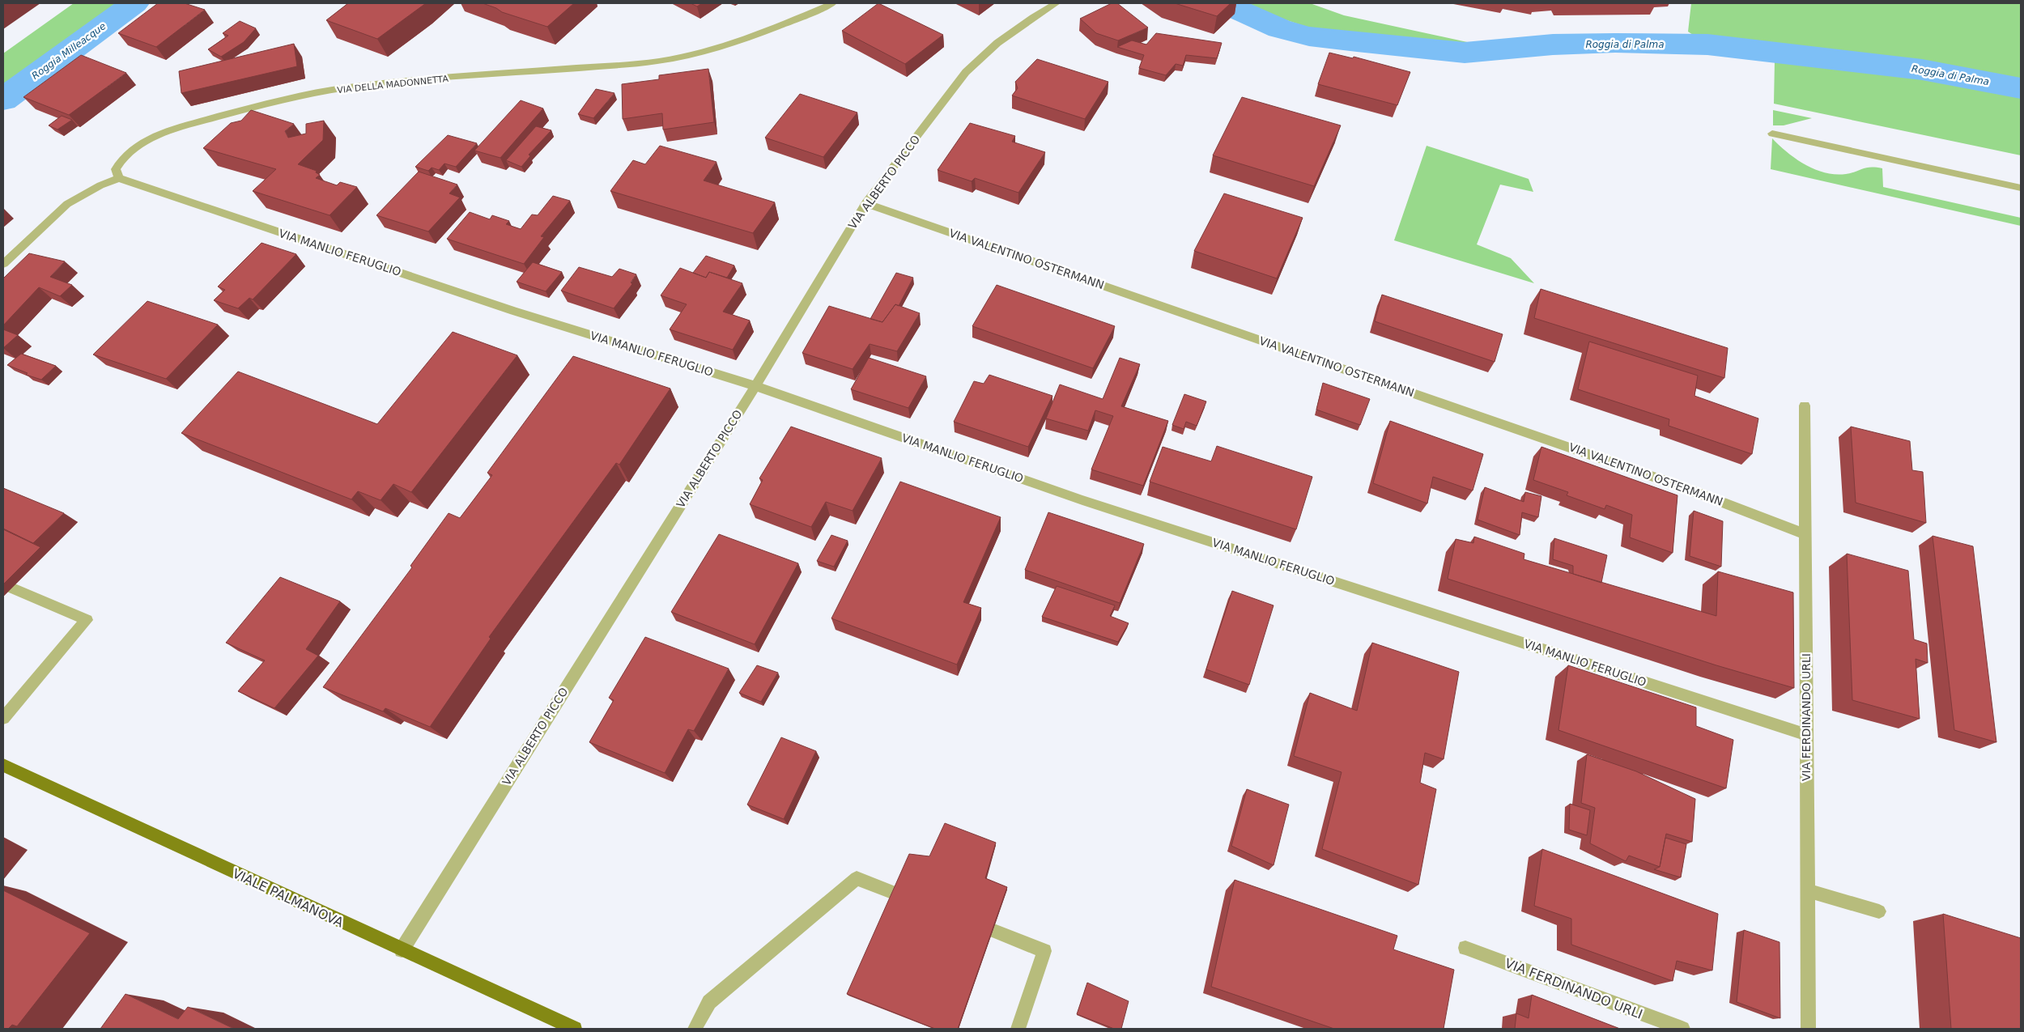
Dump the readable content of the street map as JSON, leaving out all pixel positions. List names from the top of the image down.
{
  "streets": {
    "main road": ["VIALE PALMANOVA"],
    "street": [
      "VIA DELLA MADONNETTA",
      "VIA ALBERTO PICCO",
      "VIA MANLIO FERUGLIO",
      "VIA VALENTINO OSTERMANN",
      "VIA FERDINANDO URLI"
    ]
  },
  "crossings": [
    ["VIA DELLA MADONNETTA", "VIA MANLIO FERUGLIO"],
    ["VIA ALBERTO PICCO", "VIA MANLIO FERUGLIO"],
    ["VIA ALBERTO PICCO", "VIA VALENTINO OSTERMANN"],
    ["VIA ALBERTO PICCO", "VIALE PALMANOVA"],
    ["VIA MANLIO FERUGLIO", "VIA FERDINANDO URLI"],
    ["VIA VALENTINO OSTERMANN", "VIA FERDINANDO URLI"]
  ],
  "water": ["Roggia di Palma", "Roggia Milleacque"]
}
